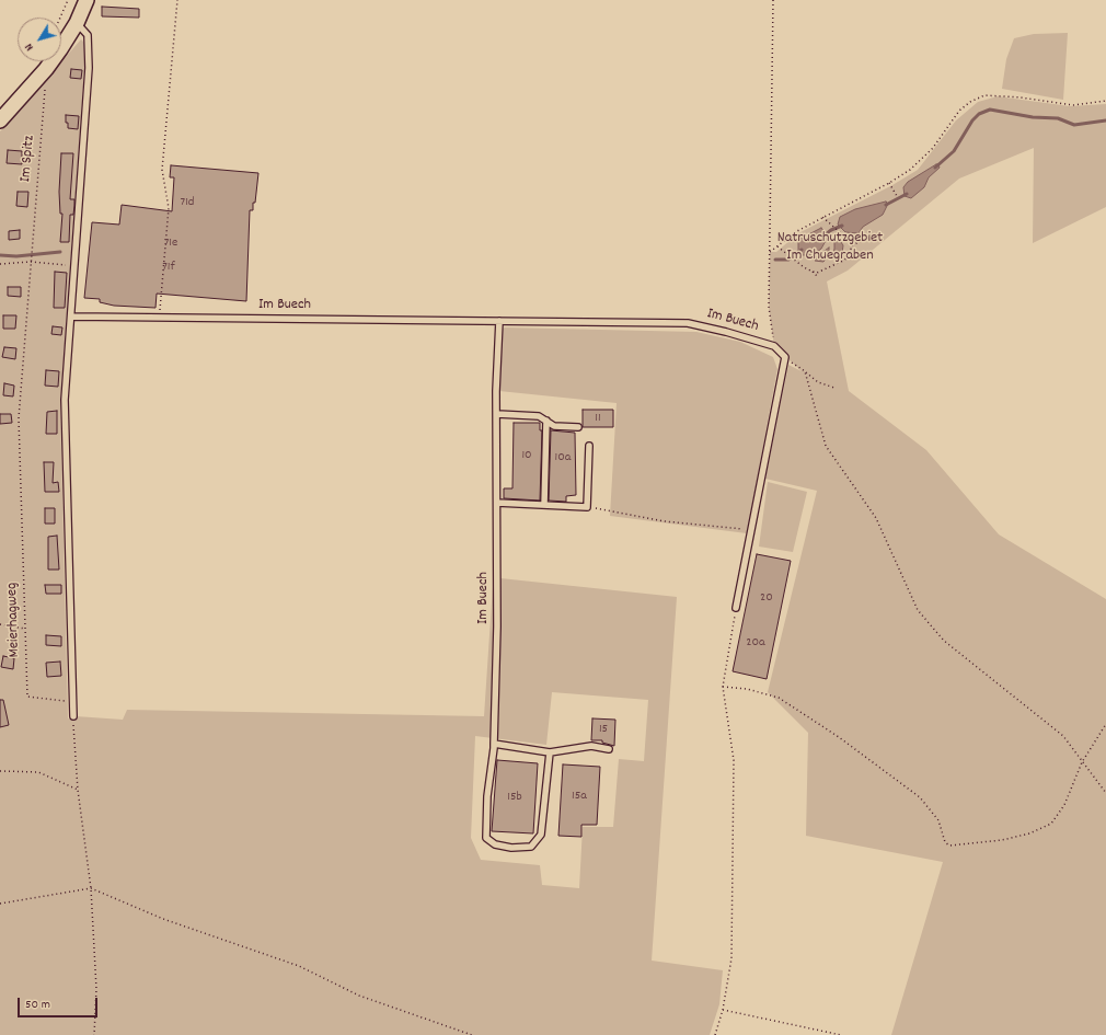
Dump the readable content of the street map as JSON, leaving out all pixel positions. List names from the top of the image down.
{
  "streets": {
    "lane": ["Im Buech"],
    "path": ["Im Spitz", "Meierhagweg"]
  },
  "crossings": [
    ["Im Spitz", "Meierhagweg"]
  ],
  "parks": ["Natruschutzgebiet Im Chuegraben"],
  "house_numbers": [
    "71d",
    "71e",
    "71f",
    "11",
    "10",
    "10a",
    "20",
    "20a",
    "15",
    "15a",
    "15b"
  ],
  "scale_bar": "50 m",
  "north": "bottom left"
}
